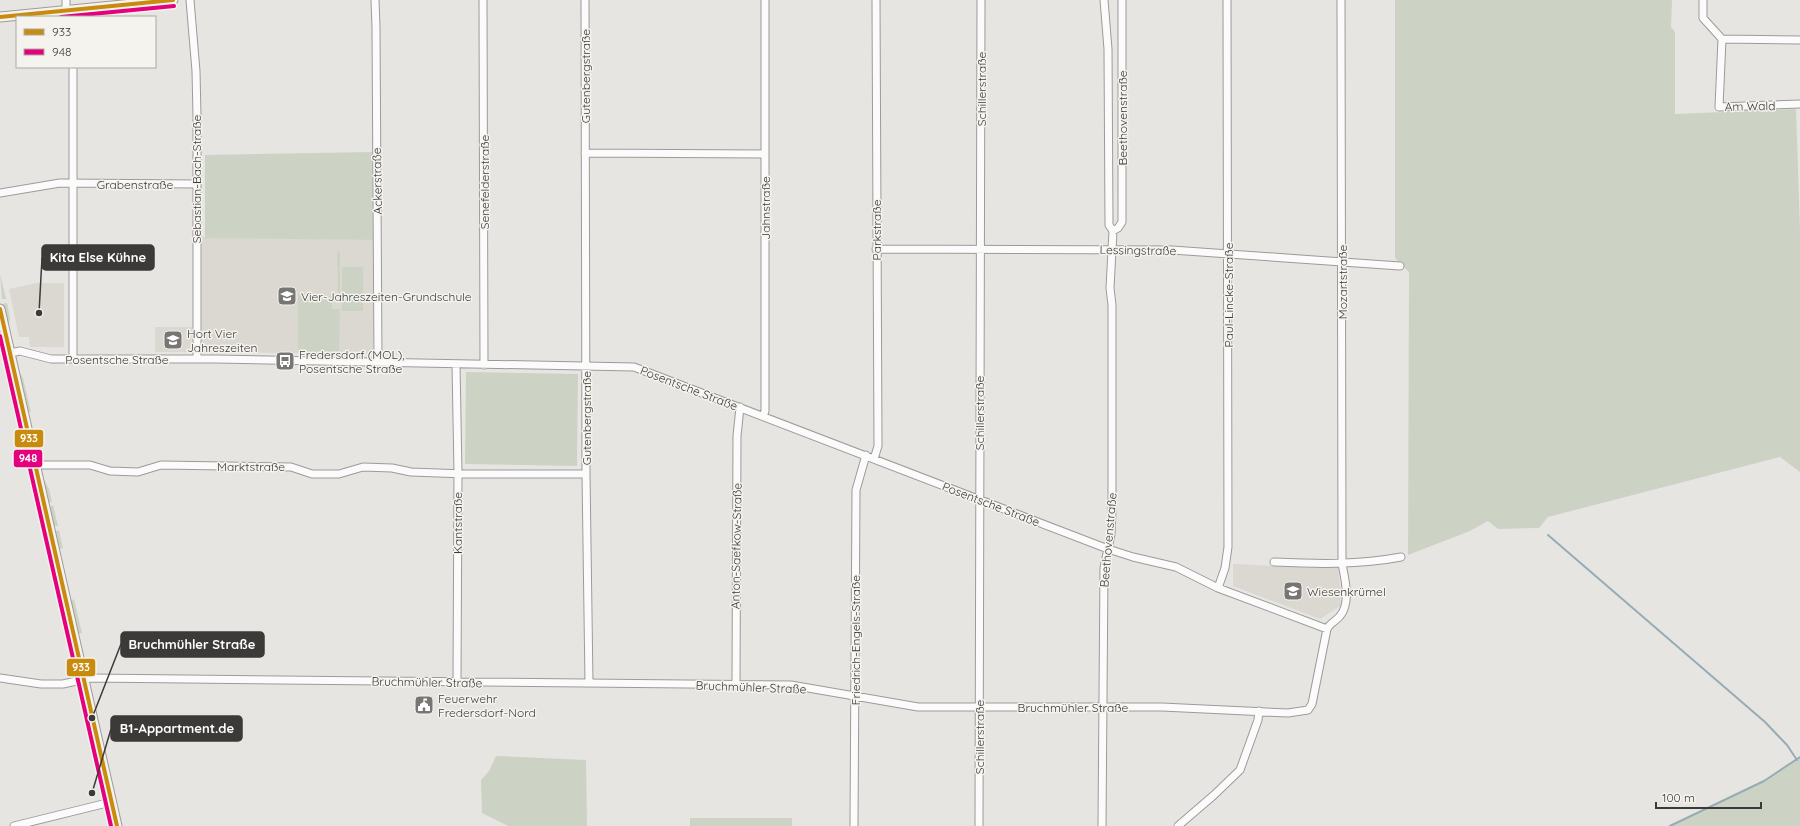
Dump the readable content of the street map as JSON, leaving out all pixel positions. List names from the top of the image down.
{
  "streets": {
    "street": [
      "Gutenbergstraße",
      "Schillerstraße",
      "Am Wald",
      "Beethovenstraße",
      "Sebastian-Bach-Straße",
      "Ackerstraße",
      "Senefelderstraße",
      "Grabenstraße",
      "Jahnstraße",
      "Parkstraße",
      "Lessingstraße",
      "Mozartstraße",
      "Paul-Lincke-Straße",
      "Posentsche Straße",
      "Marktstraße",
      "Kantstraße",
      "Anton-Saefkow-Straße",
      "Friedrich-Engels-Straße",
      "Bruchmühler Straße"
    ]
  },
  "crossings": [
    ["Gutenbergstraße", "Posentsche Straße"],
    ["Gutenbergstraße", "Marktstraße"],
    ["Gutenbergstraße", "Bruchmühler Straße"],
    ["Schillerstraße", "Lessingstraße"],
    ["Schillerstraße", "Posentsche Straße"],
    ["Schillerstraße", "Bruchmühler Straße"],
    ["Beethovenstraße", "Lessingstraße"],
    ["Beethovenstraße", "Posentsche Straße"],
    ["Beethovenstraße", "Bruchmühler Straße"],
    ["Sebastian-Bach-Straße", "Grabenstraße"],
    ["Sebastian-Bach-Straße", "Posentsche Straße"],
    ["Ackerstraße", "Posentsche Straße"],
    ["Senefelderstraße", "Posentsche Straße"],
    ["Jahnstraße", "Posentsche Straße"],
    ["Parkstraße", "Lessingstraße"],
    ["Parkstraße", "Posentsche Straße"],
    ["Lessingstraße", "Mozartstraße"],
    ["Lessingstraße", "Paul-Lincke-Straße"],
    ["Paul-Lincke-Straße", "Posentsche Straße"],
    ["Posentsche Straße", "Kantstraße"],
    ["Posentsche Straße", "Anton-Saefkow-Straße"],
    ["Posentsche Straße", "Friedrich-Engels-Straße"],
    ["Posentsche Straße", "Bruchmühler Straße"],
    ["Marktstraße", "Kantstraße"],
    ["Kantstraße", "Bruchmühler Straße"],
    ["Anton-Saefkow-Straße", "Bruchmühler Straße"],
    ["Friedrich-Engels-Straße", "Bruchmühler Straße"]
  ],
  "places": {
    "school or university": ["Vier-Jahreszeiten-Grundschule", "Hort Vier Jahreszeiten", "Wiesenkrümel"],
    "other": ["Kita Else Kühne", "Bruchmühler Straße", "B1-Appartment.de"],
    "bus stop": ["Fredersdorf (MOL), Posentsche Straße"],
    "public building": ["Feuerwehr Fredersdorf-Nord"]
  },
  "lines": ["transit line 933", "transit line 948"],
  "legend": ["933", "948"],
  "scale_bar": "100 m"
}
